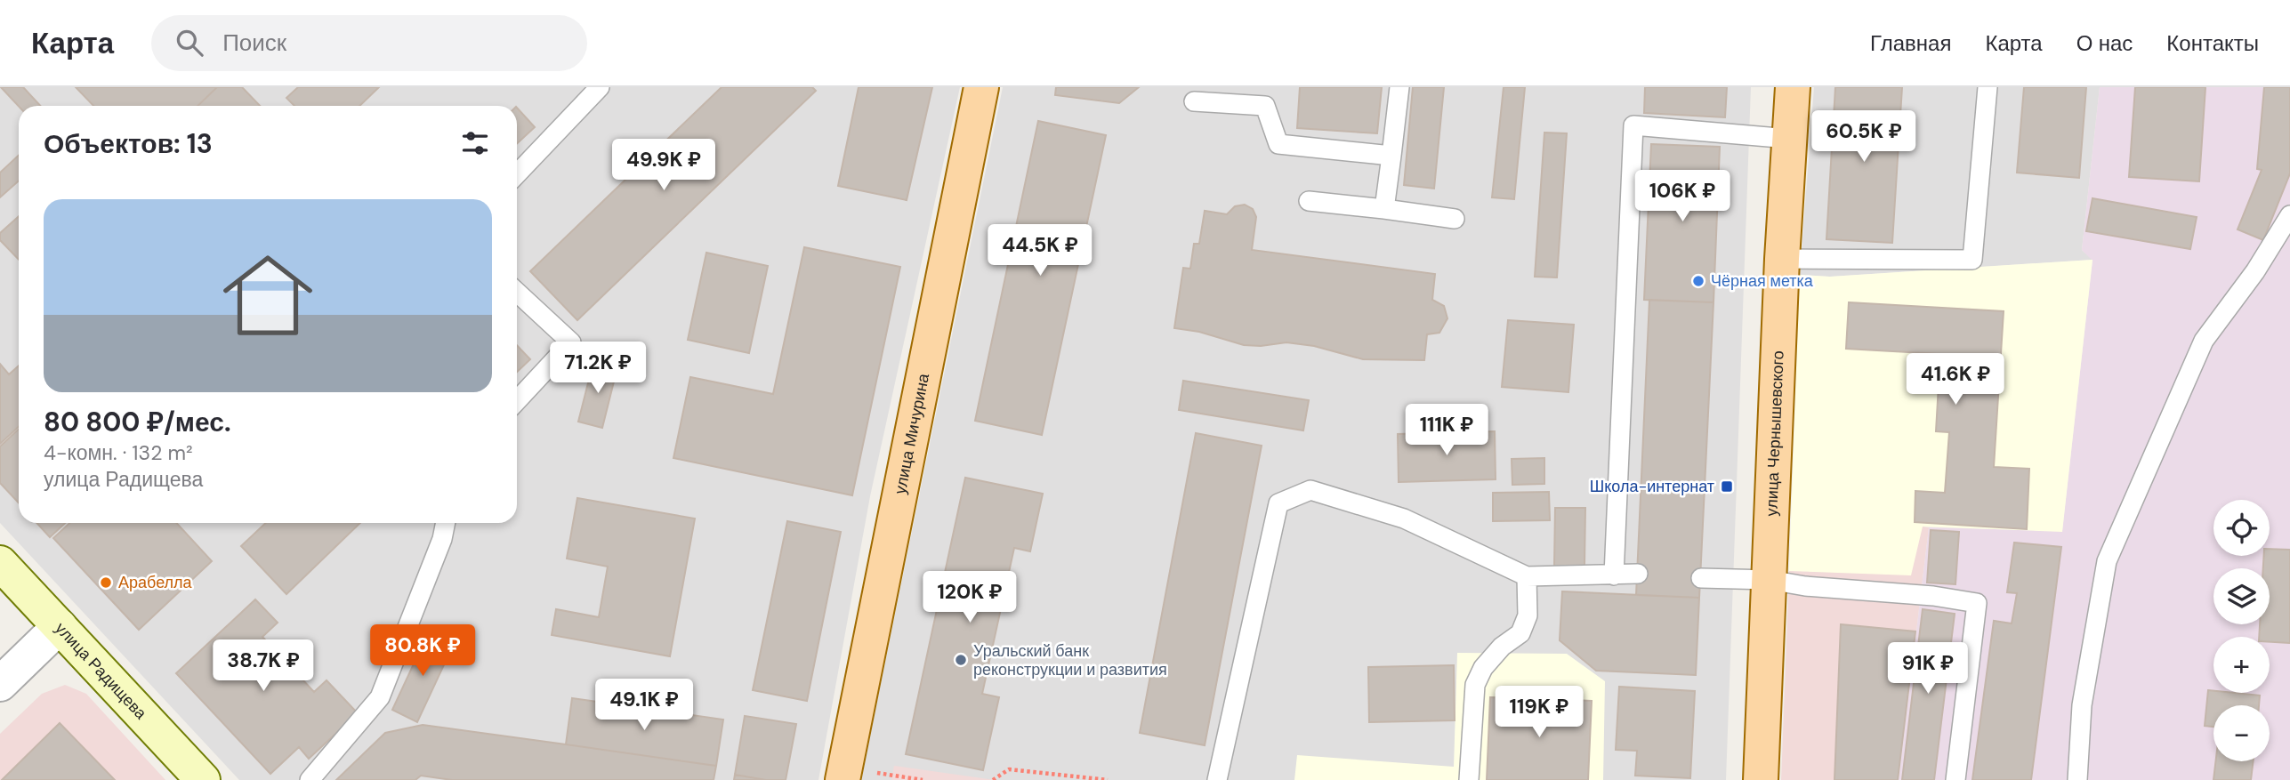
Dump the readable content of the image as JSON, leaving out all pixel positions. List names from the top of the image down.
{
  "streets": {
    "main road": ["улица Чернышевского", "улица Мичурина"],
    "street": ["улица Радищева"]
  },
  "places": {
    "other": ["Чёрная метка", "Арабелла", "Уральский банк реконструкции и развития"],
    "transit": ["Школа-интернат"]
  },
  "page": {
    "header": "Карта",
    "search": "Поиск",
    "nav": [
      "Главная",
      "Карта",
      "О нас",
      "Контакты"
    ],
    "heading": "Объектов: 13",
    "price": [
      "60.5K ₽",
      "49.9K ₽",
      "106K ₽",
      "44.5K ₽",
      "71.2K ₽",
      "41.6K ₽",
      "111K ₽",
      "120K ₽",
      "80.8K ₽",
      "38.7K ₽",
      "91K ₽",
      "49.1K ₽",
      "119K ₽"
    ],
    "list": [
      {
        "name": "80 800 ₽/мес.",
        "note": "4-комн. · 132 m² · улица Радищева"
      }
    ],
    "map_buttons": ["+", "−"]
  }
}
